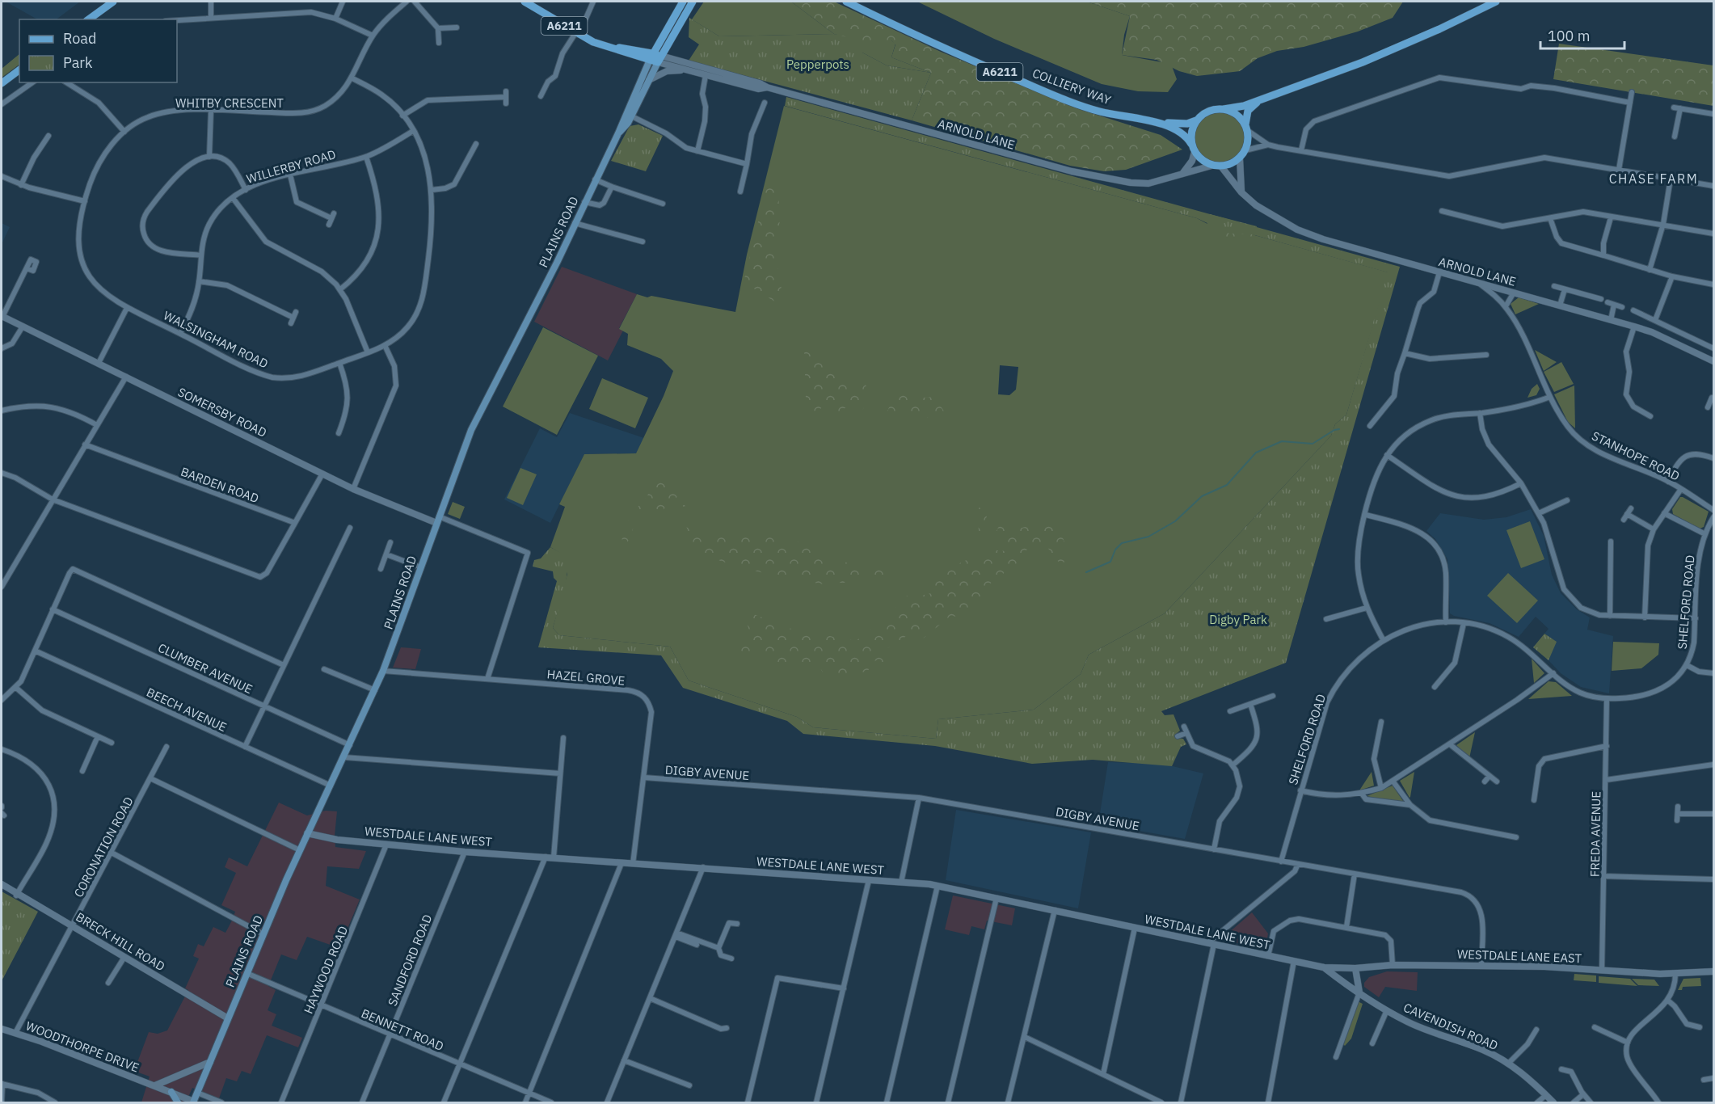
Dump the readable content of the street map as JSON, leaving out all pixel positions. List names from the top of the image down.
{
  "streets": {
    "main road": ["A6211", "COLLIERY WAY", "PLAINS ROAD"],
    "street": [
      "WHITBY CRESCENT",
      "ARNOLD LANE",
      "WILLERBY ROAD",
      "WALSINGHAM ROAD",
      "SOMERSBY ROAD",
      "STANHOPE ROAD",
      "BARDEN ROAD",
      "SHELFORD ROAD",
      "CLUMBER AVENUE",
      "HAZEL GROVE",
      "BEECH AVENUE",
      "DIGBY AVENUE",
      "FREDA AVENUE",
      "WESTDALE LANE WEST",
      "CORONATION ROAD",
      "BRECK HILL ROAD",
      "WESTDALE LANE EAST",
      "SANDFORD ROAD",
      "HAYWOOD ROAD",
      "CAVENDISH ROAD",
      "BENNETT ROAD",
      "WOODTHORPE DRIVE"
    ]
  },
  "crossings": [
    ["A6211", "ARNOLD LANE"],
    ["A6211", "PLAINS ROAD"],
    ["COLLIERY WAY", "ARNOLD LANE"],
    ["WHITBY CRESCENT", "WALSINGHAM ROAD"],
    ["ARNOLD LANE", "PLAINS ROAD"],
    ["ARNOLD LANE", "STANHOPE ROAD"],
    ["WILLERBY ROAD", "WALSINGHAM ROAD"],
    ["PLAINS ROAD", "SOMERSBY ROAD"],
    ["PLAINS ROAD", "CLUMBER AVENUE"],
    ["PLAINS ROAD", "HAZEL GROVE"],
    ["PLAINS ROAD", "BEECH AVENUE"],
    ["PLAINS ROAD", "WESTDALE LANE WEST"],
    ["PLAINS ROAD", "BRECK HILL ROAD"],
    ["PLAINS ROAD", "BENNETT ROAD"],
    ["PLAINS ROAD", "WOODTHORPE DRIVE"],
    ["SHELFORD ROAD", "DIGBY AVENUE"],
    ["SHELFORD ROAD", "FREDA AVENUE"],
    ["HAZEL GROVE", "DIGBY AVENUE"],
    ["HAZEL GROVE", "WESTDALE LANE WEST"],
    ["DIGBY AVENUE", "WESTDALE LANE EAST"],
    ["FREDA AVENUE", "WESTDALE LANE EAST"],
    ["WESTDALE LANE WEST", "WESTDALE LANE EAST"],
    ["WESTDALE LANE WEST", "SANDFORD ROAD"],
    ["WESTDALE LANE WEST", "HAYWOOD ROAD"],
    ["WESTDALE LANE WEST", "CAVENDISH ROAD"],
    ["CORONATION ROAD", "BRECK HILL ROAD"],
    ["CORONATION ROAD", "WOODTHORPE DRIVE"],
    ["WESTDALE LANE EAST", "CAVENDISH ROAD"],
    ["SANDFORD ROAD", "BENNETT ROAD"],
    ["HAYWOOD ROAD", "BENNETT ROAD"]
  ],
  "districts": ["CHASE FARM"],
  "parks": ["Pepperpots", "Digby Park"],
  "legend": ["Road", "Park"],
  "scale_bar": "100 m"
}
